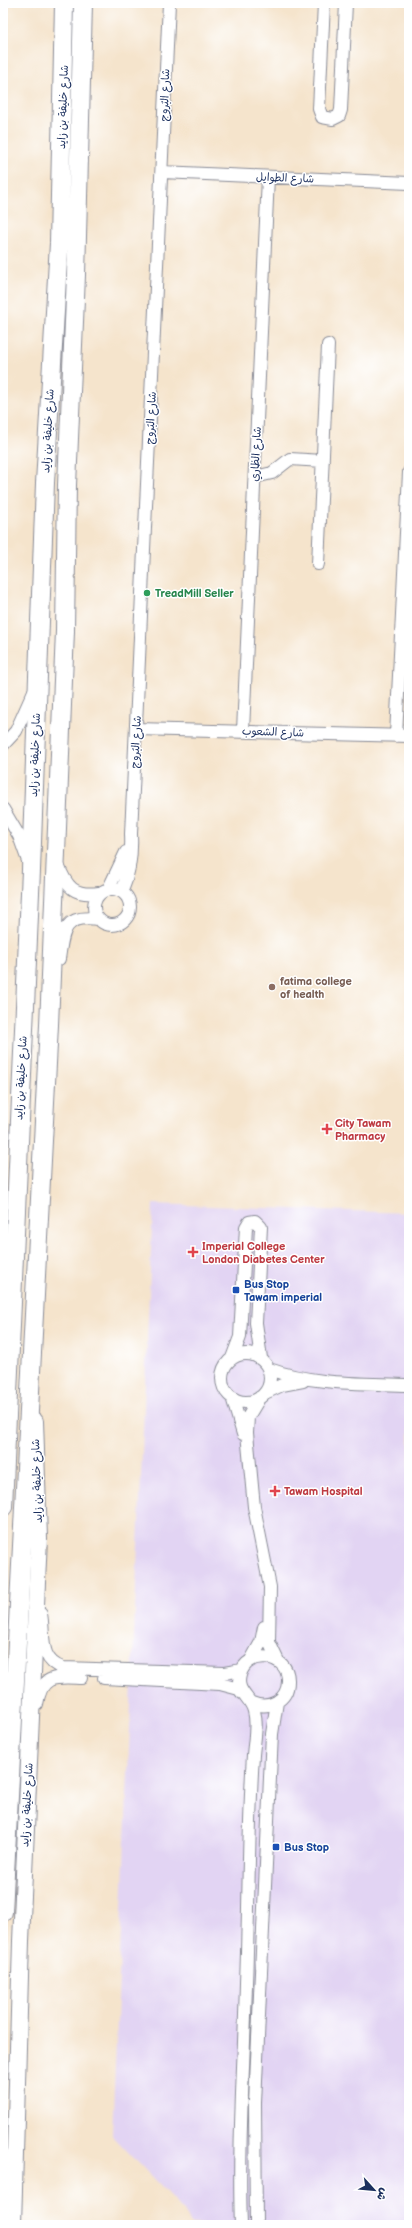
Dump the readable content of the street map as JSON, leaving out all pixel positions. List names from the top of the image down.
{
  "streets": {
    "highway": ["شارع خليفة بن زايد"],
    "street": [
      "شارع البُروج",
      "شارع الطوايل",
      "شارع الظاري",
      "شارع الشعوب"
    ]
  },
  "crossings": [
    ["شارع البُروج", "شارع الطوايل"],
    ["شارع البُروج", "شارع الشعوب"],
    ["شارع الطوايل", "شارع الظاري"],
    ["شارع الظاري", "شارع الشعوب"]
  ],
  "places": {
    "other": ["TreadMill Seller", "fatima college of health"],
    "health": ["City Tawam Pharmacy", "Imperial College London Diabetes Center", "Tawam Hospital"],
    "transit": ["Bus Stop Tawam imperial", "Bus Stop"]
  },
  "north": "bottom right"
}
